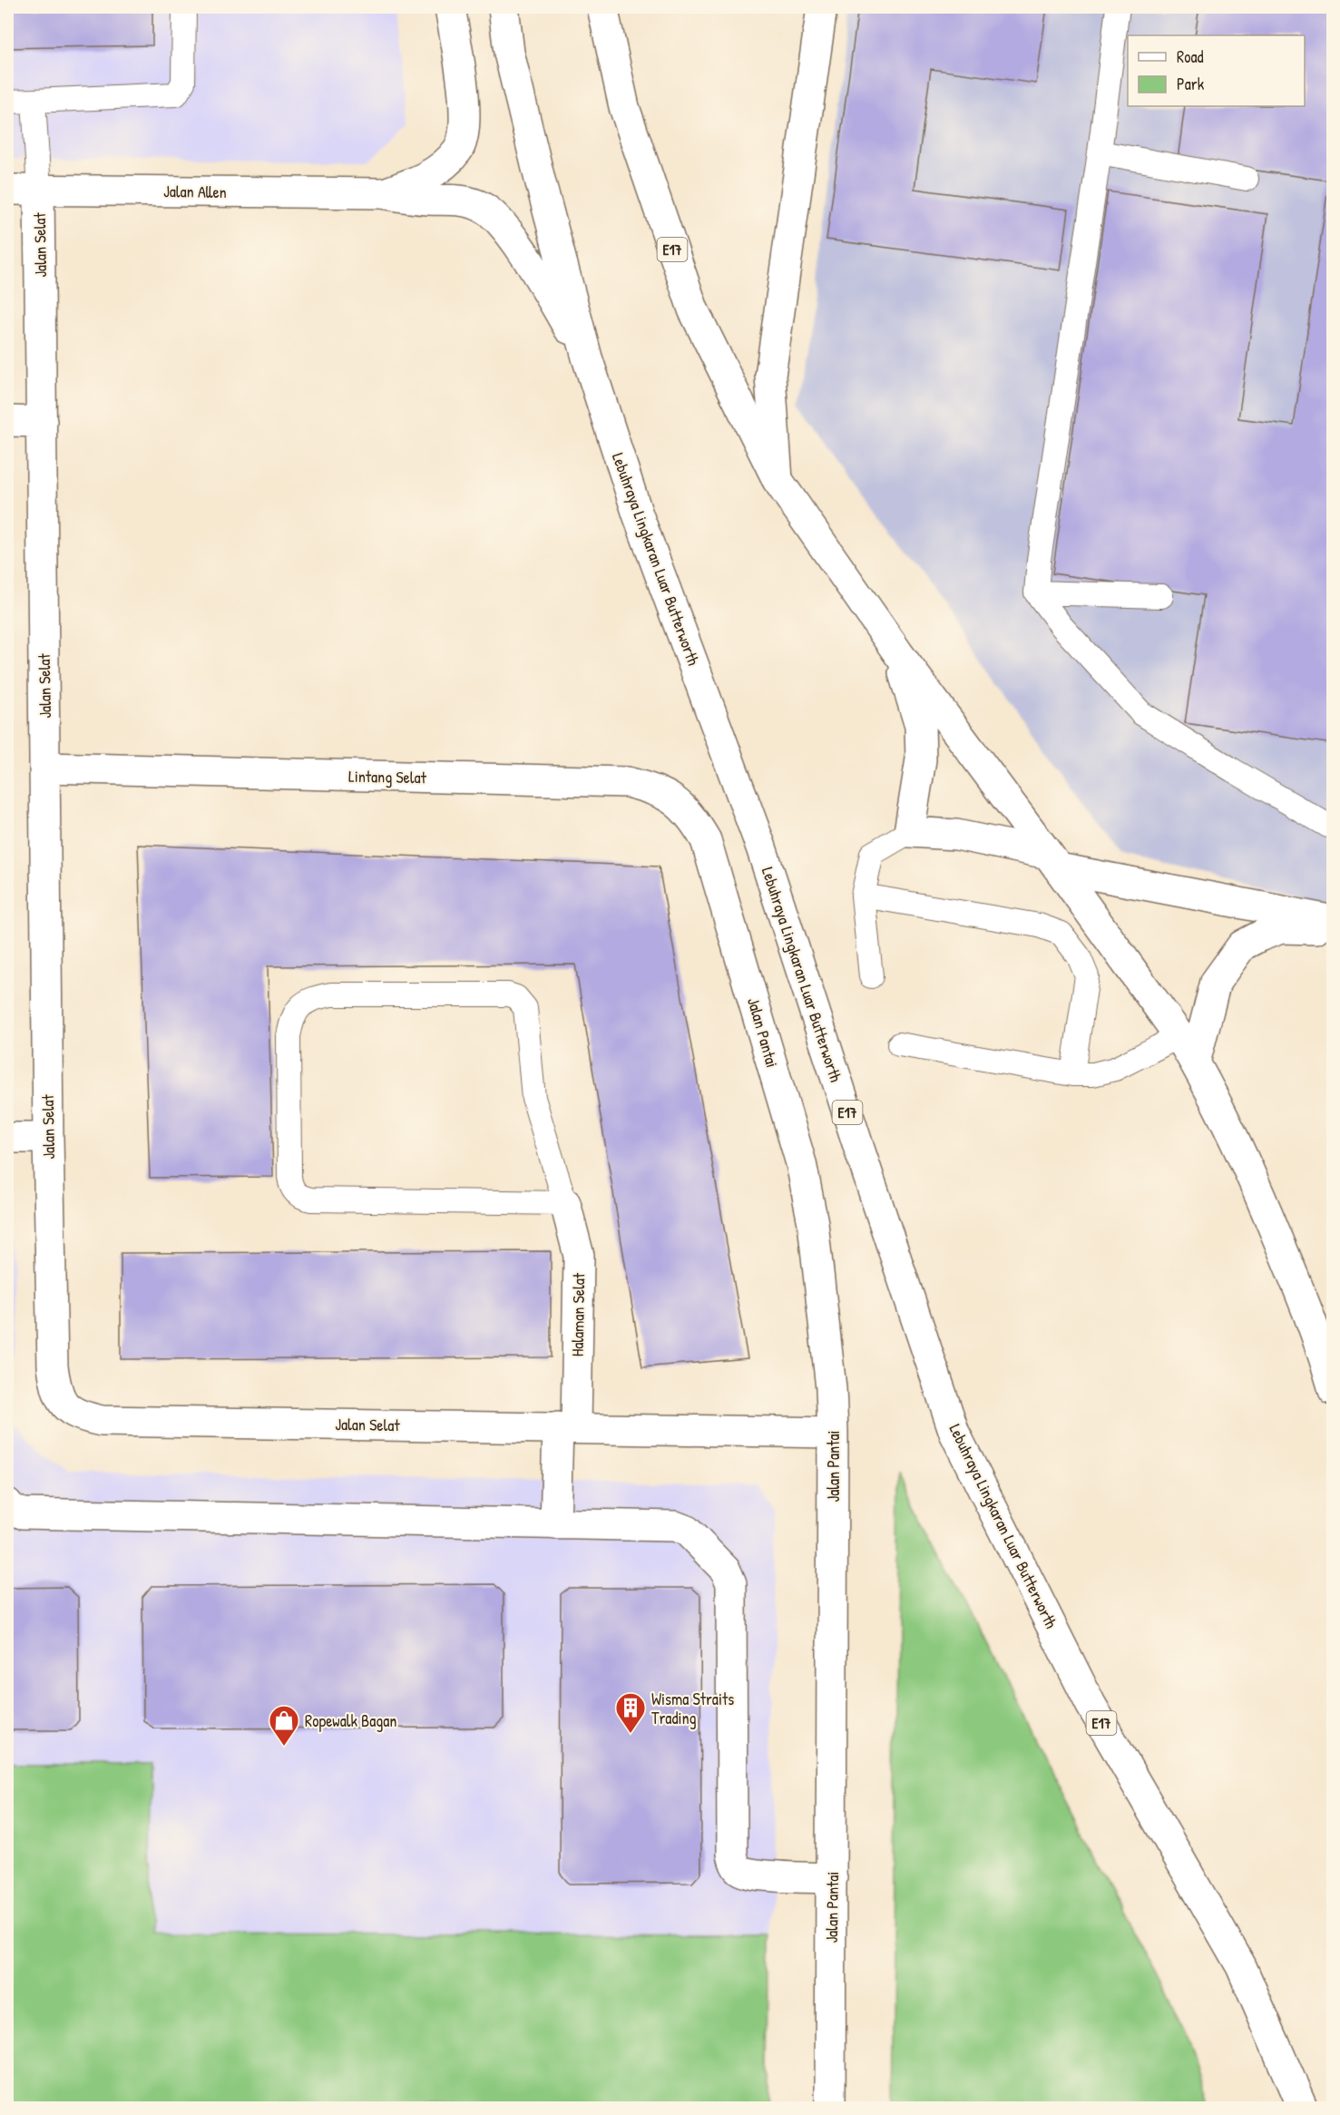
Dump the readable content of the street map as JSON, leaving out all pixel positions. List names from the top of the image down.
{
  "streets": {
    "main road": [
      "Jalan Allen",
      "Jalan Selat",
      "E17",
      "Lebuhraya Lingkaran Luar Butterworth",
      "Lintang Selat",
      "Jalan Pantai",
      "Halaman Selat"
    ]
  },
  "crossings": [
    ["Jalan Allen", "Jalan Selat"],
    ["Jalan Selat", "Lintang Selat"],
    ["Jalan Selat", "Jalan Pantai"],
    ["Jalan Selat", "Halaman Selat"],
    ["Lintang Selat", "Jalan Pantai"]
  ],
  "places": {
    "building": ["Wisma Straits Trading"],
    "shop": ["Ropewalk Bagan"]
  },
  "legend": ["Road", "Park"]
}
